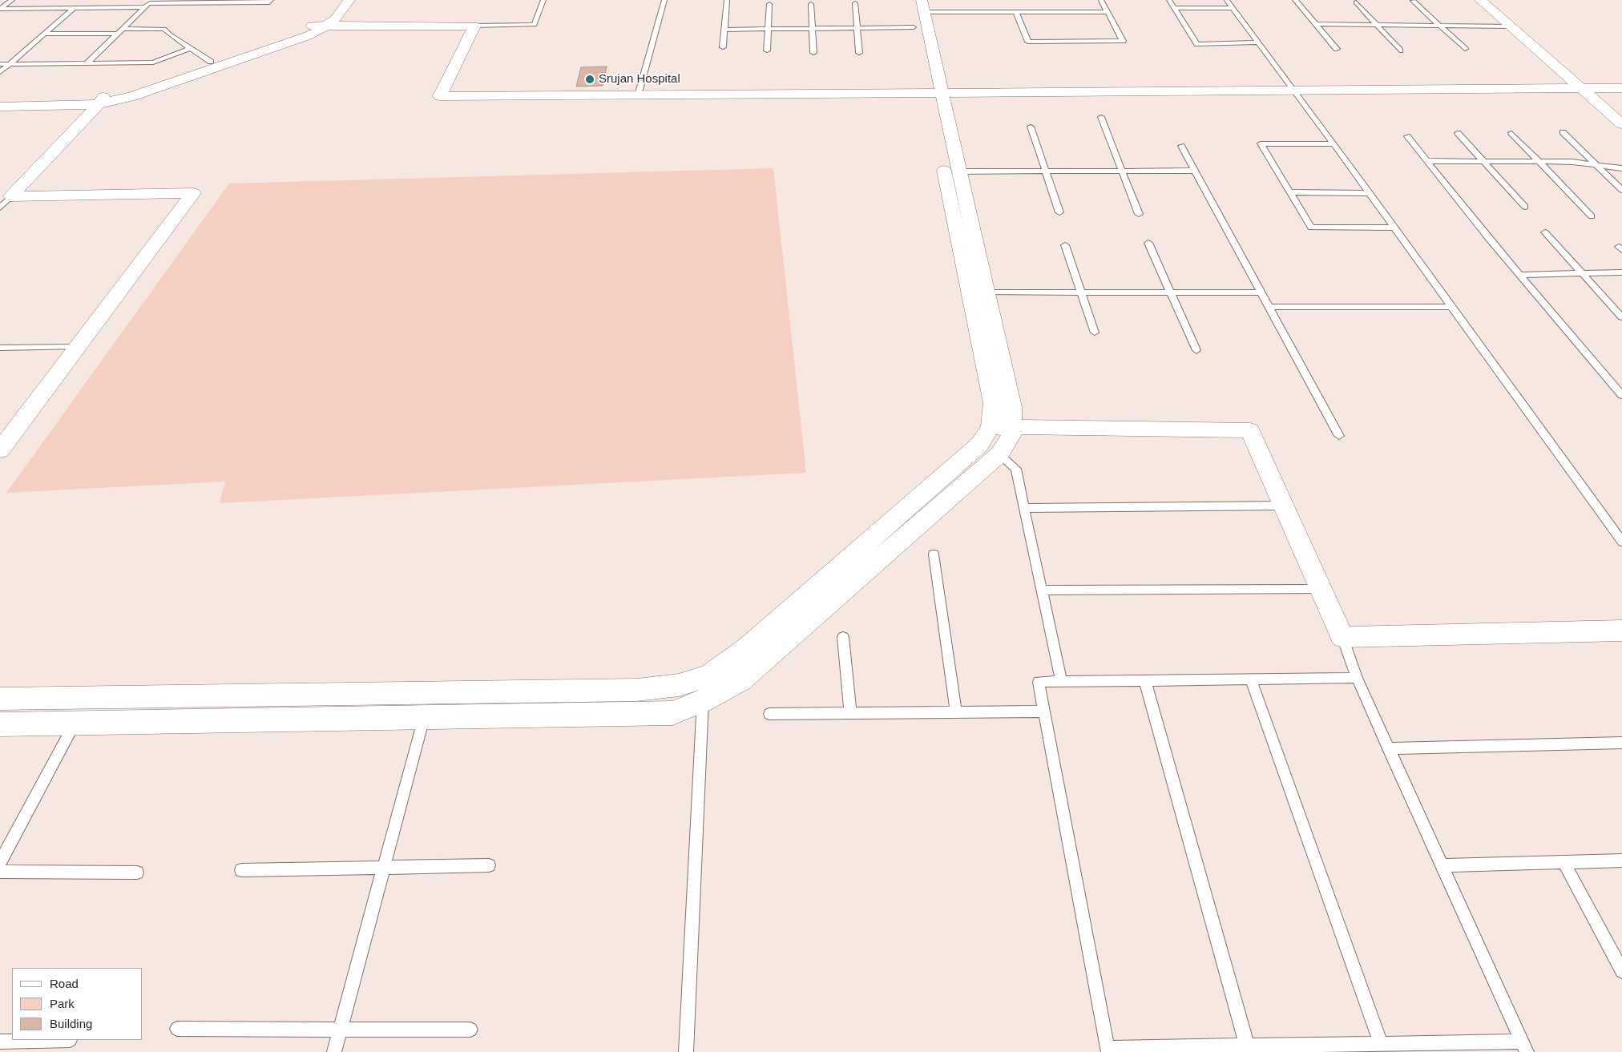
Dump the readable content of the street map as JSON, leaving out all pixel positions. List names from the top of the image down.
{
  "places": ["Srujan Hospital"],
  "legend": ["Road", "Park", "Building"]
}
